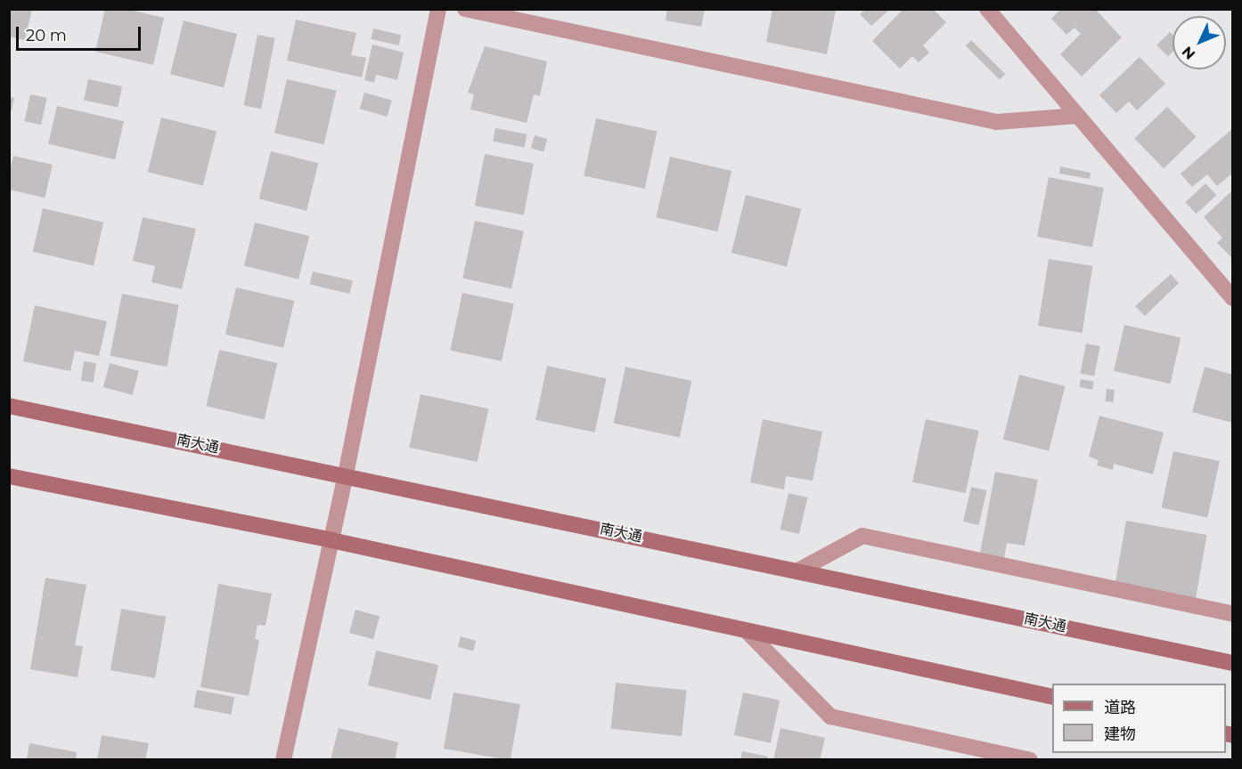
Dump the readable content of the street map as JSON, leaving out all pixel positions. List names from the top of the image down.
{
  "streets": {
    "main road": ["南大通"]
  },
  "legend": ["道路", "建物"],
  "scale_bar": "20 m",
  "north": "bottom left"
}
